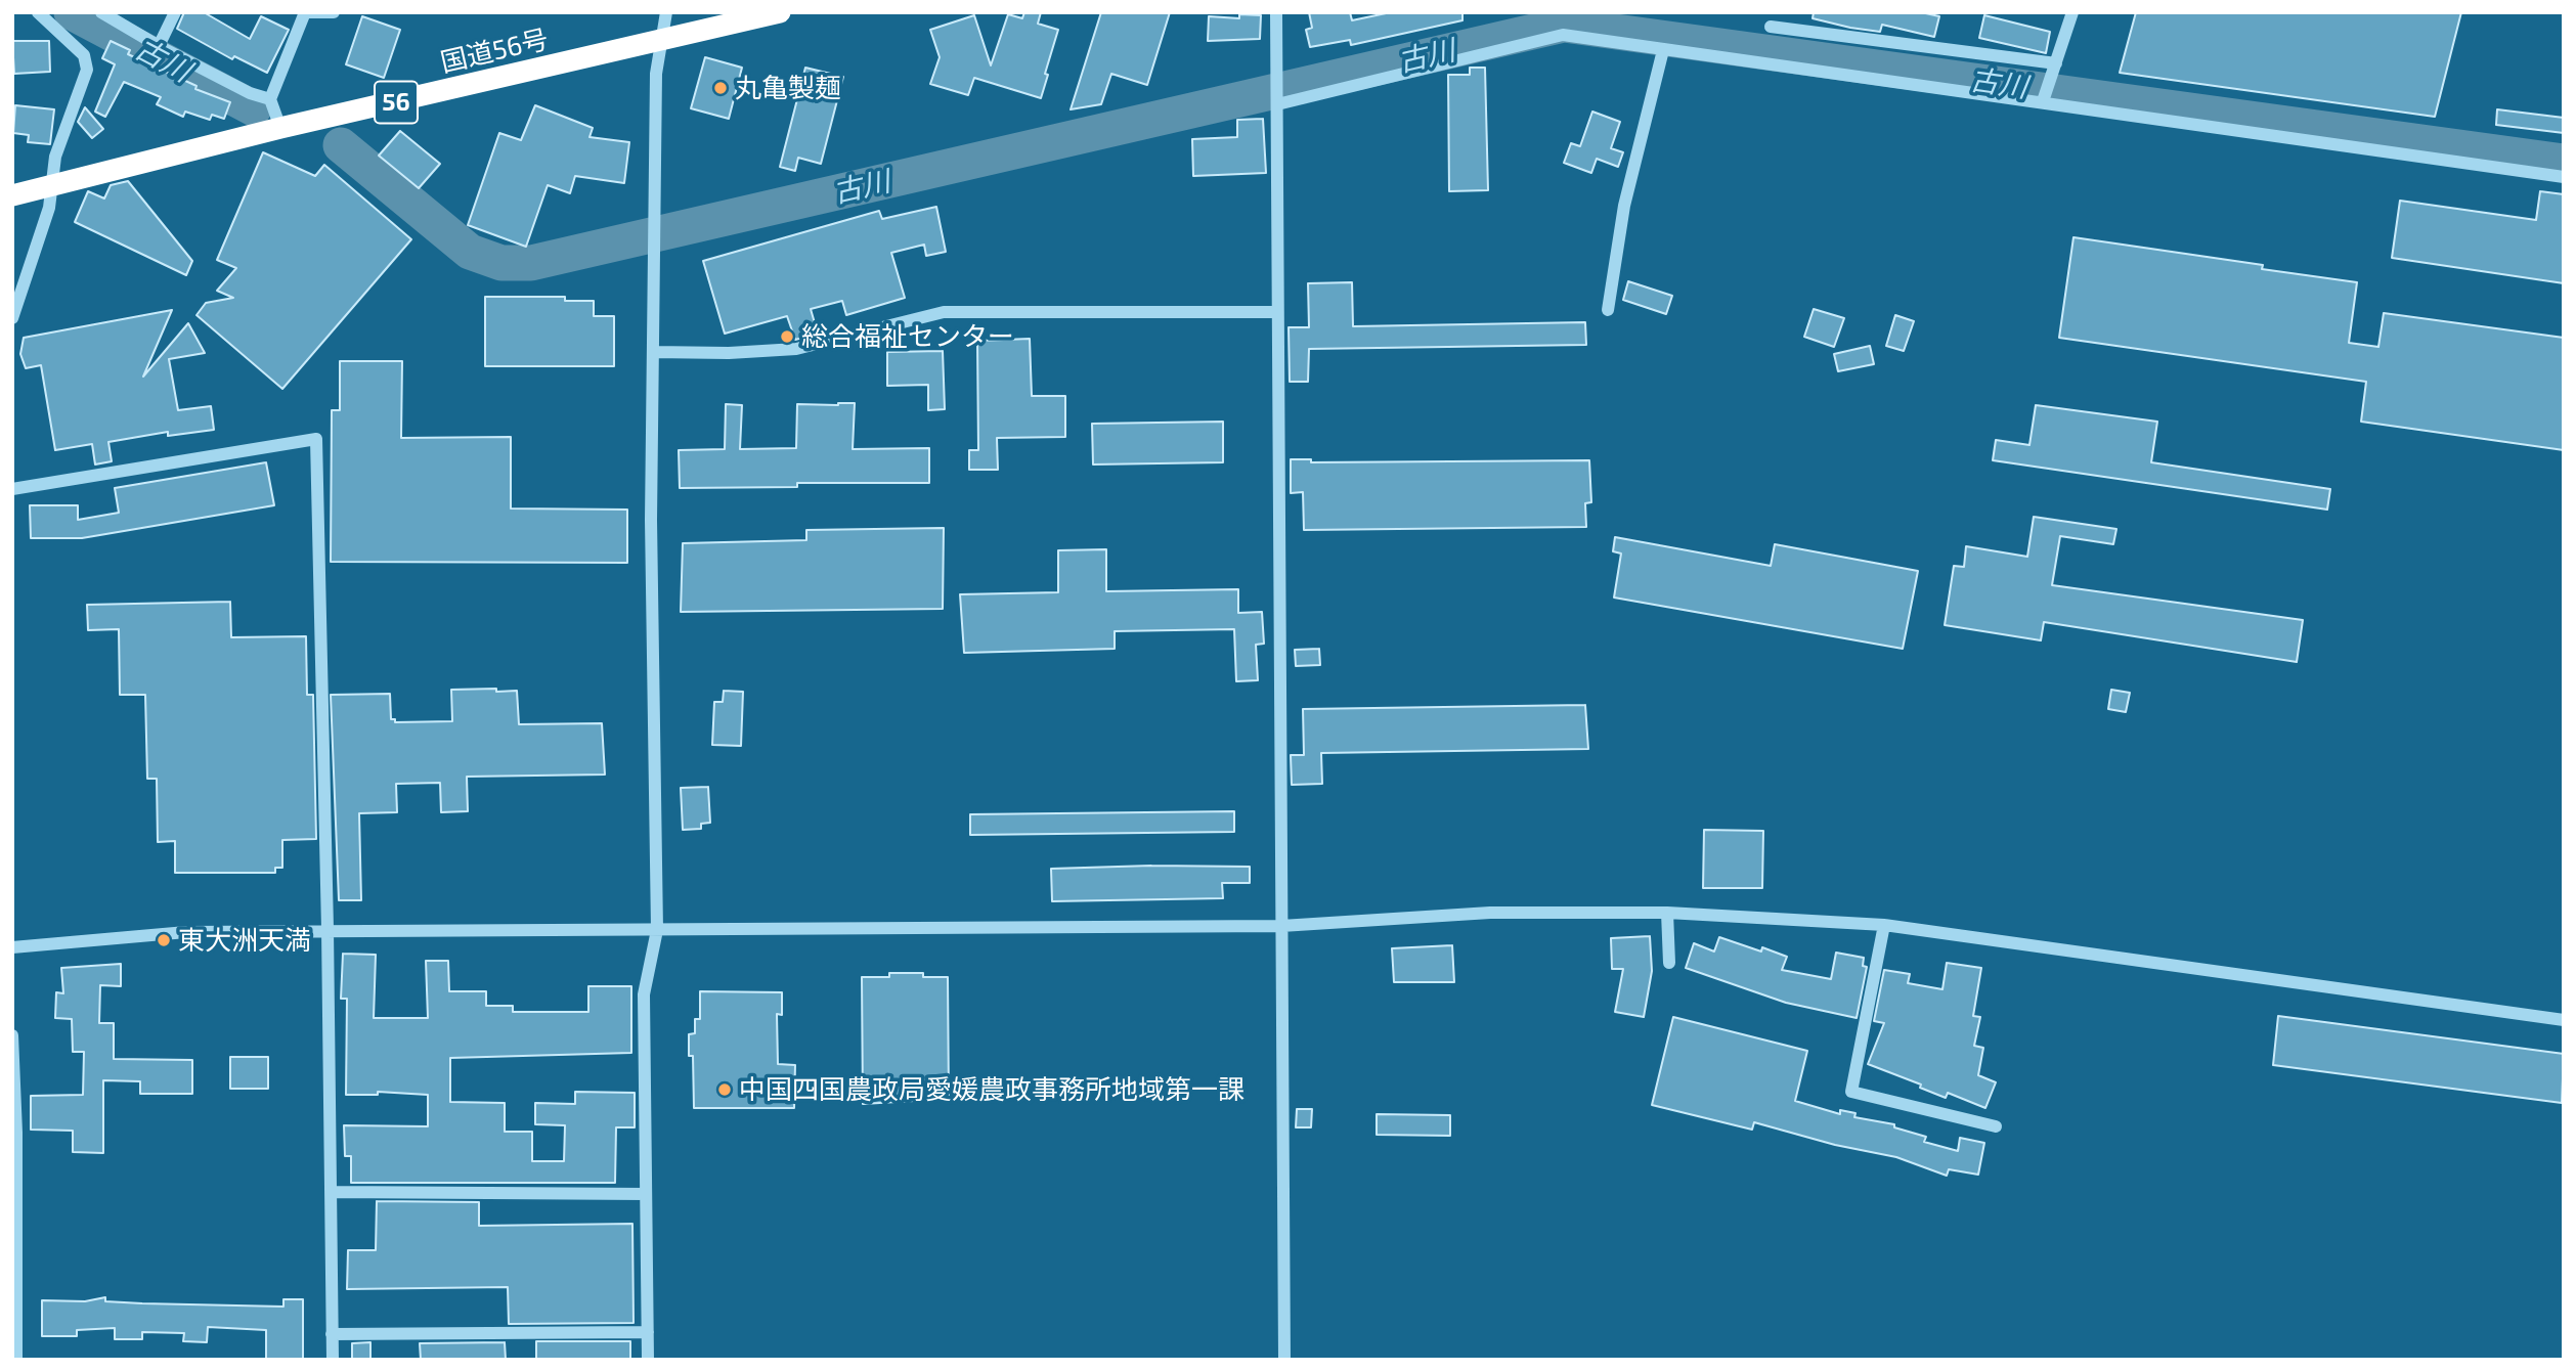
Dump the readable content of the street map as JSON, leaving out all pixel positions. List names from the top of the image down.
{
  "streets": {
    "highway": ["国道56号", "56"]
  },
  "water": ["古川"],
  "places": [
    "丸亀製麺",
    "総合福祉センター",
    "東大洲天満",
    "中国四国農政局愛媛農政事務所地域第一課"
  ]
}
